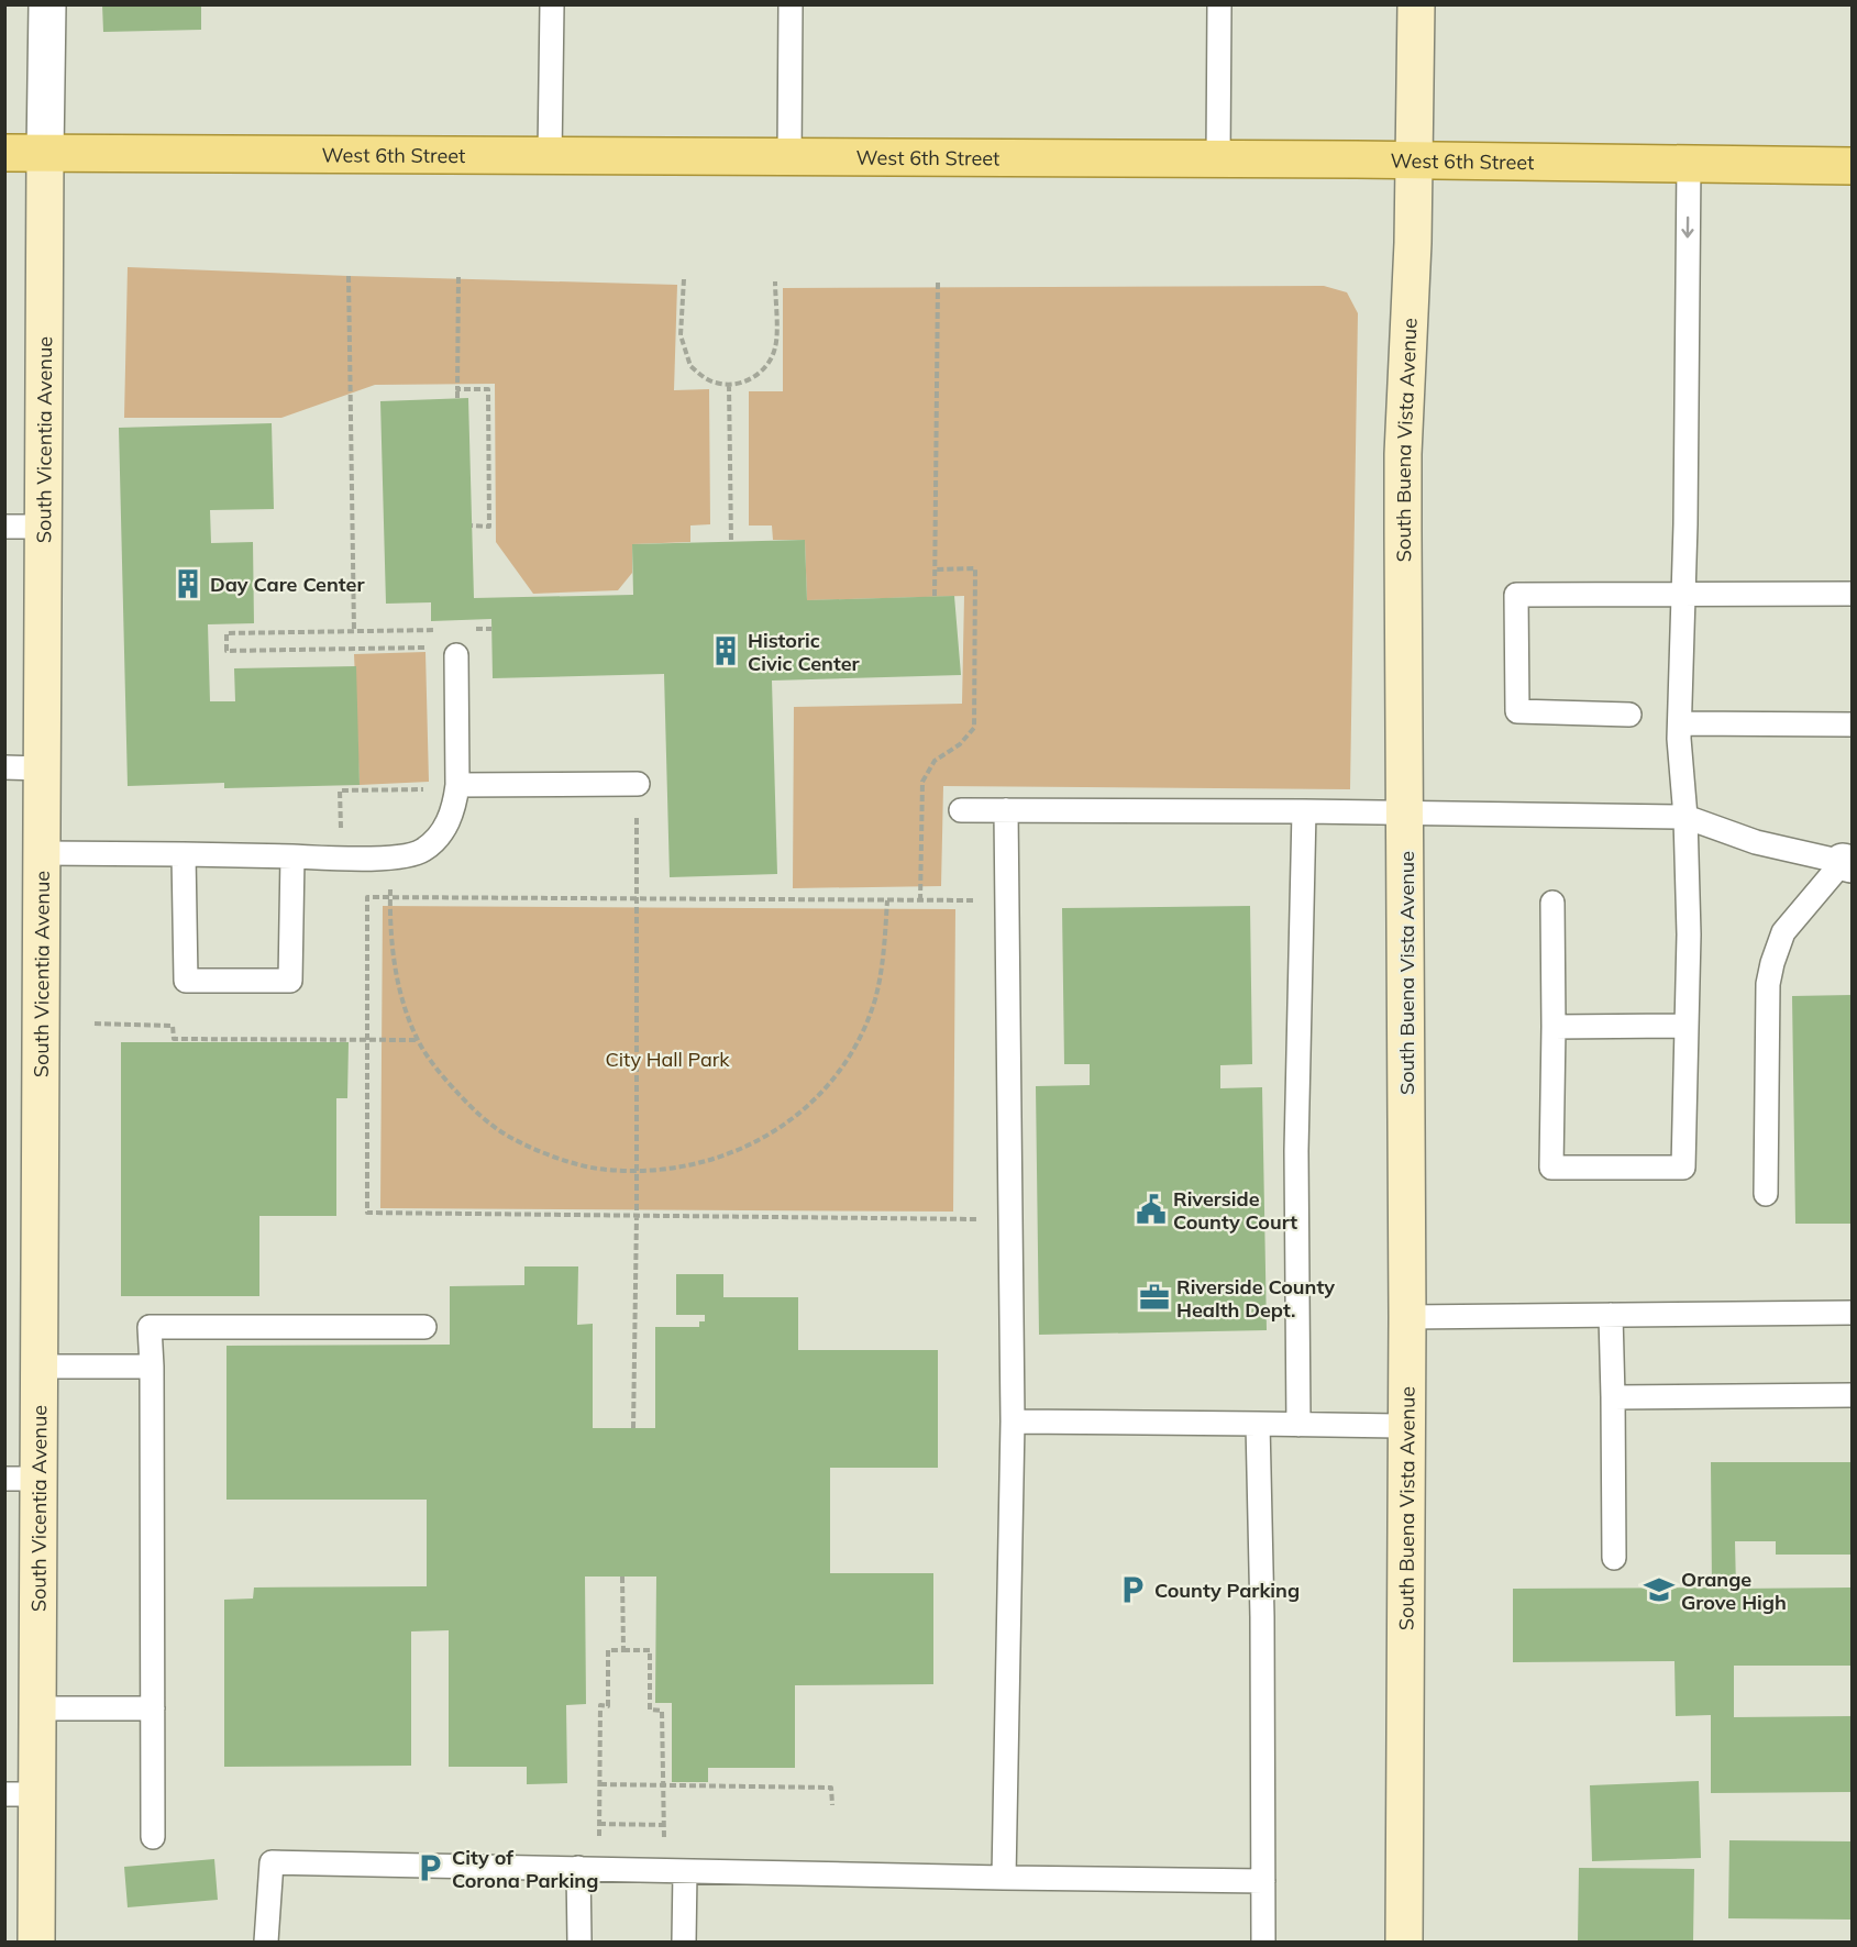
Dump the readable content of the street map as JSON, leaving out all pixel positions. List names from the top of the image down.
{
  "streets": {
    "main road": ["West 6th Street"],
    "street": ["South Buena Vista Avenue", "South Vicentia Avenue"]
  },
  "crossings": [
    ["West 6th Street", "South Buena Vista Avenue"],
    ["West 6th Street", "South Vicentia Avenue"]
  ],
  "parks": ["City Hall Park"],
  "places": {
    "building": ["Day Care Center", "Historic Civic Center"],
    "public building": ["Riverside County Court"],
    "office": ["Riverside County Health Dept."],
    "parking": ["County Parking", "City of Corona Parking"],
    "school or university": ["Orange Grove High"]
  }
}
